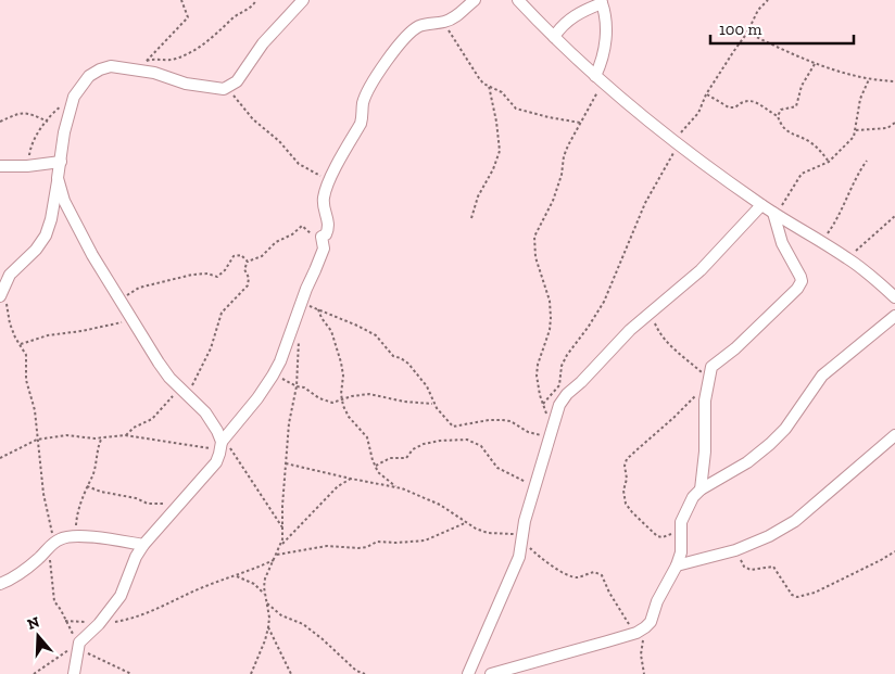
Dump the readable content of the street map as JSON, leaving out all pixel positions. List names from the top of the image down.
{
  "scale_bar": "100 m",
  "north": "top"
}
